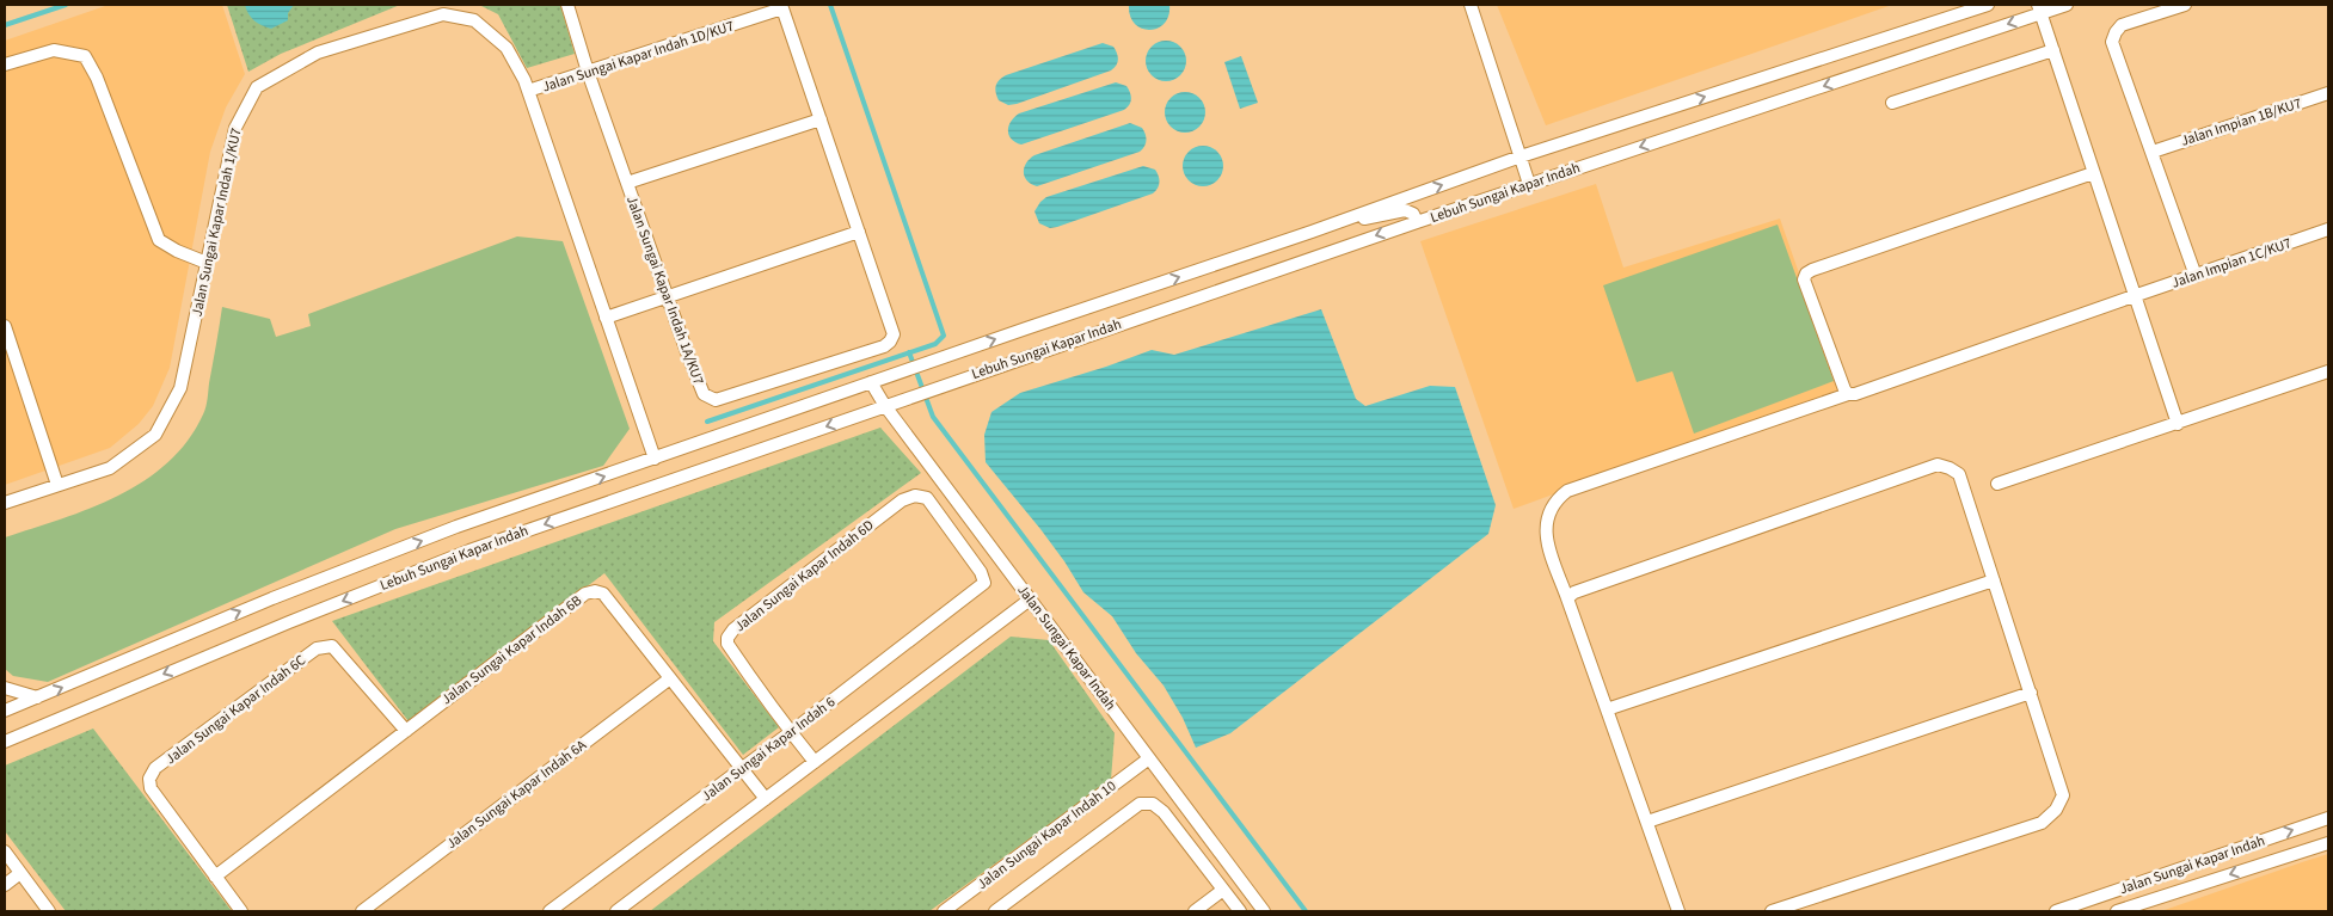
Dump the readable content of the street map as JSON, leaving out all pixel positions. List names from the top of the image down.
{
  "streets": {
    "street": [
      "Jalan Sungai Kapar Indah 1D/KU7",
      "Jalan Impian 1B/KU7",
      "Lebuh Sungai Kapar Indah",
      "Jalan Sungai Kapar Indah 1/KU7",
      "Jalan Impian 1C/KU7",
      "Jalan Sungai Kapar Indah 1A/KU7",
      "Jalan Sungai Kapar Indah 6D",
      "Jalan Sungai Kapar Indah",
      "Jalan Sungai Kapar Indah 6B",
      "Jalan Sungai Kapar Indah 6C",
      "Jalan Sungai Kapar Indah 6",
      "Jalan Sungai Kapar Indah 6A",
      "Jalan Sungai Kapar Indah 10"
    ]
  },
  "crossings": [
    ["Jalan Sungai Kapar Indah 1D/KU7", "Jalan Sungai Kapar Indah 1/KU7"],
    ["Jalan Sungai Kapar Indah 1D/KU7", "Jalan Sungai Kapar Indah 1A/KU7"],
    ["Lebuh Sungai Kapar Indah", "Jalan Sungai Kapar Indah 1/KU7"],
    ["Lebuh Sungai Kapar Indah", "Jalan Sungai Kapar Indah"],
    ["Jalan Sungai Kapar Indah 6D", "Jalan Sungai Kapar Indah 6"],
    ["Jalan Sungai Kapar Indah", "Jalan Sungai Kapar Indah 10"],
    ["Jalan Sungai Kapar Indah 6B", "Jalan Sungai Kapar Indah 6C"],
    ["Jalan Sungai Kapar Indah 6B", "Jalan Sungai Kapar Indah 6"],
    ["Jalan Sungai Kapar Indah 6B", "Jalan Sungai Kapar Indah 6A"]
  ]
}
